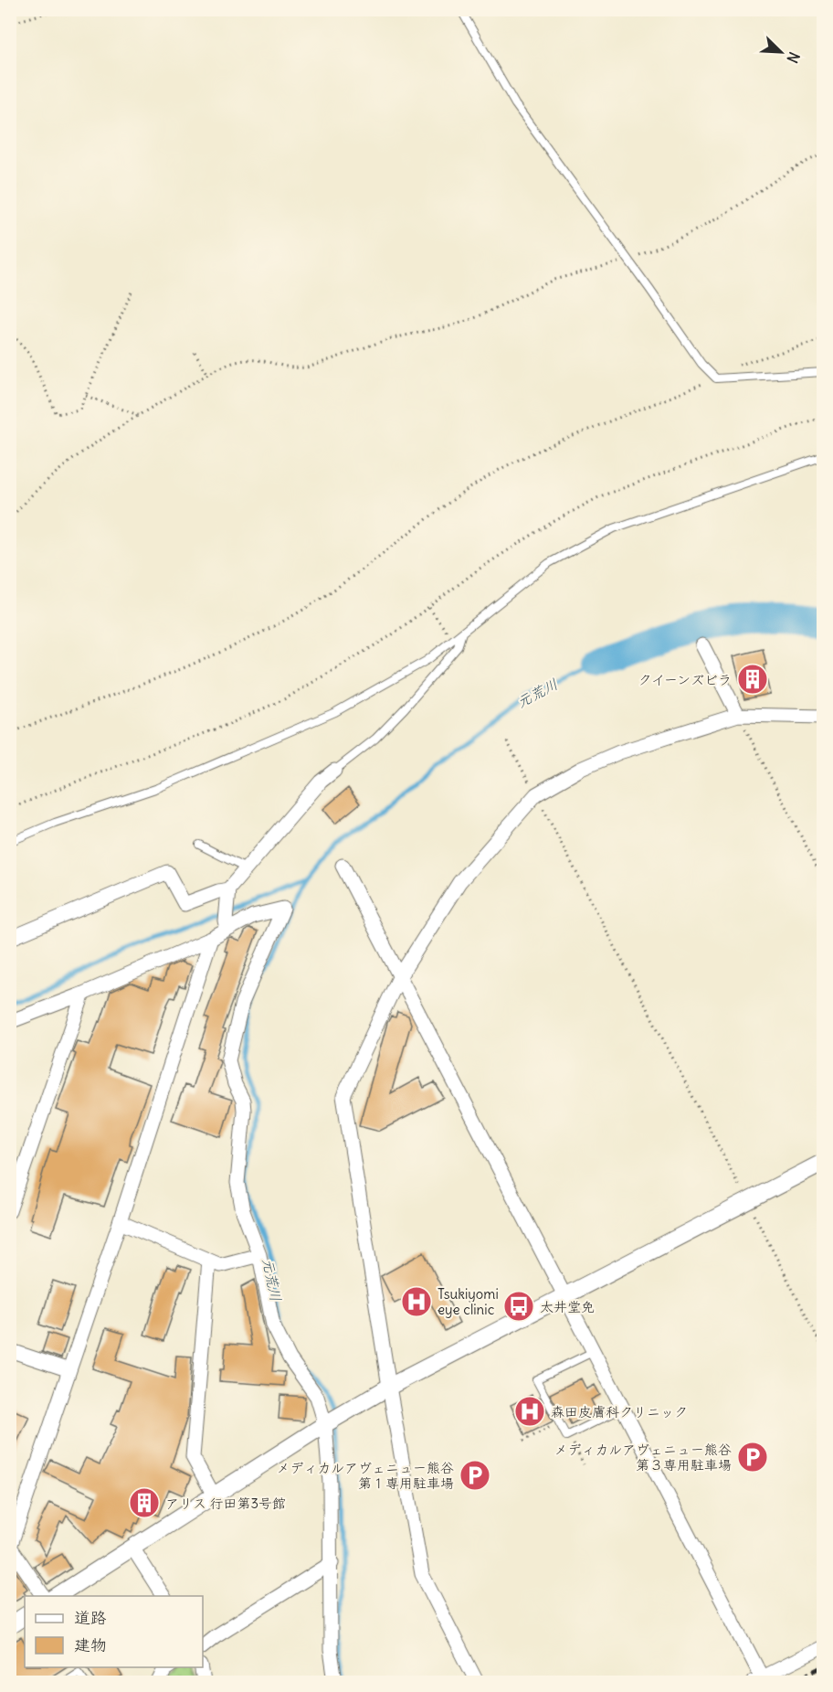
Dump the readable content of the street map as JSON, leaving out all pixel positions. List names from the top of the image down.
{
  "water": ["元荒川"],
  "places": {
    "building": ["クイーンズビラ", "アリス 行田第3号館"],
    "hospital": ["Tsukiyomi eye clinic", "森田皮膚科クリニック"],
    "bus stop": ["太井堂免"],
    "parking": ["メディカルアヴェニュー熊谷 第３専用駐車場", "メディカルアヴェニュー熊谷 第１専用駐車場"]
  },
  "legend": ["道路", "建物"],
  "north": "bottom right"
}
